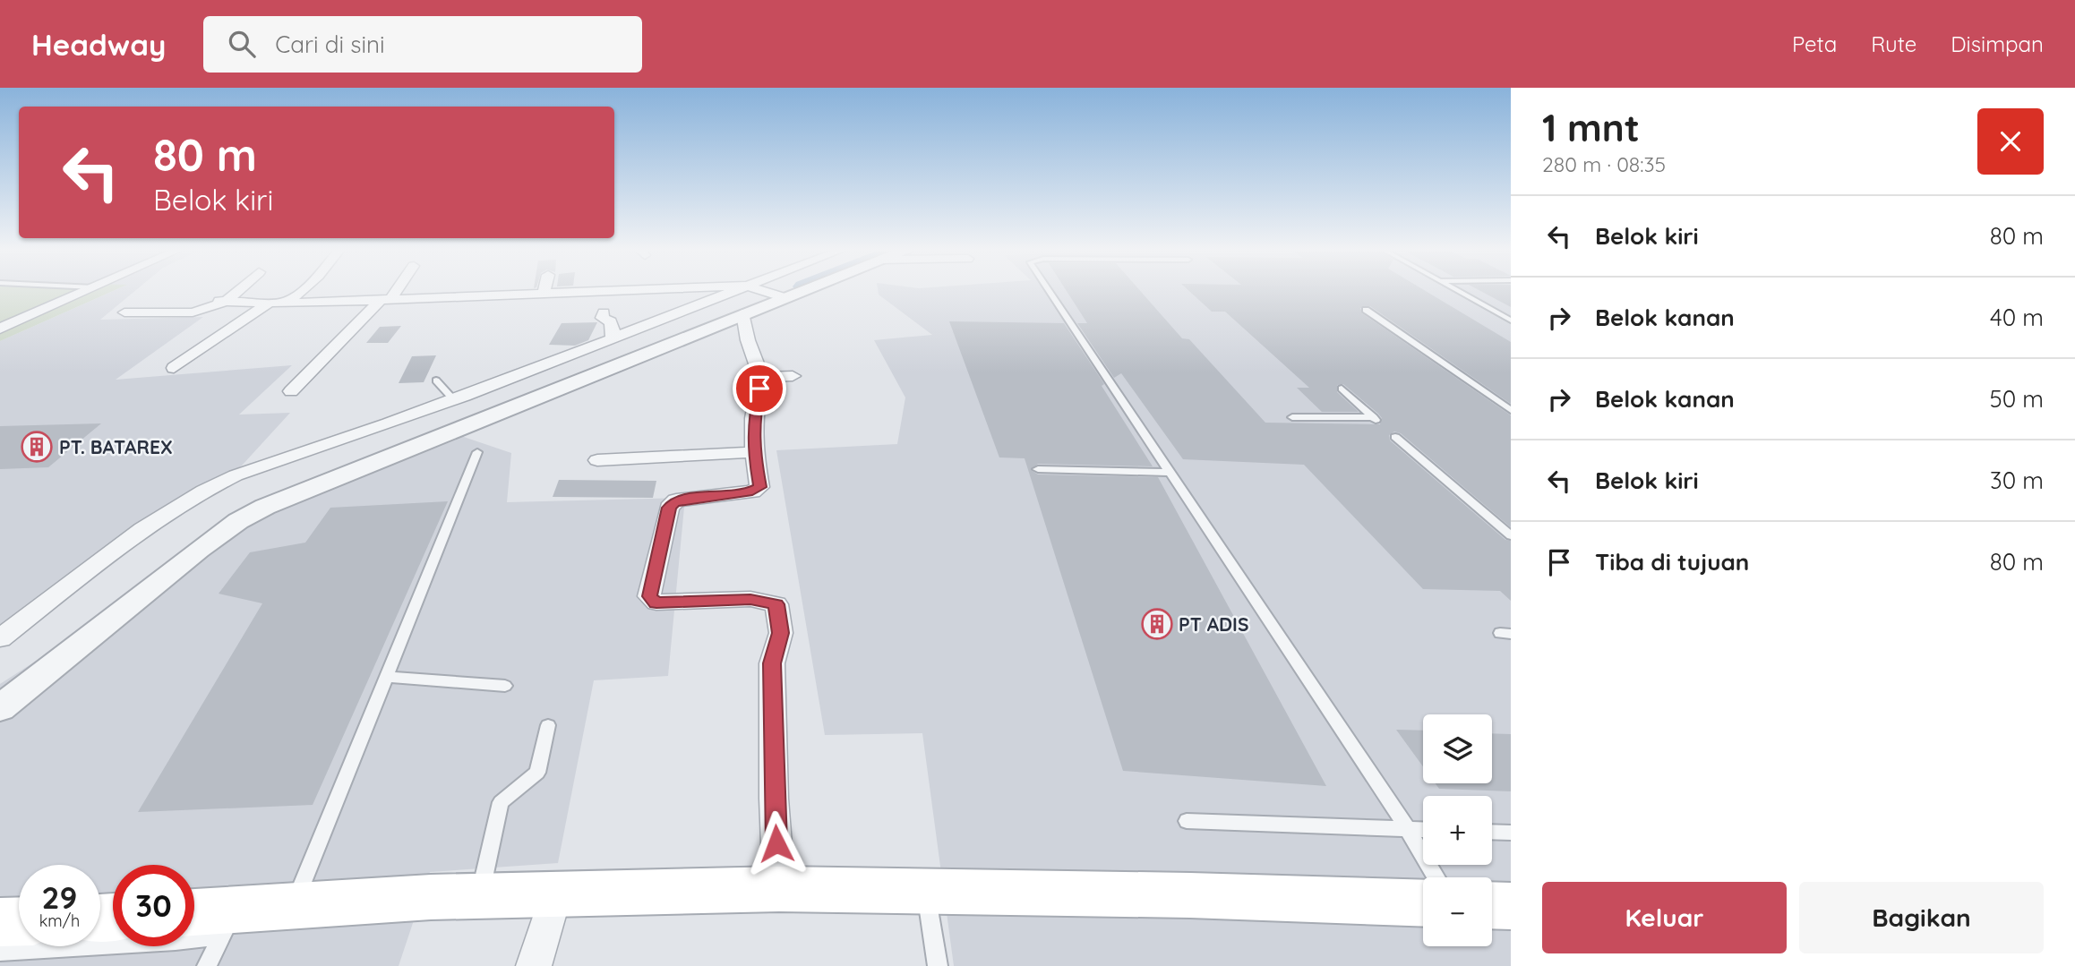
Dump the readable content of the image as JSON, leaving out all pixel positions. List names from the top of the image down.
{
  "places": {
    "building": ["PT. BATAREX", "PT ADIS"]
  },
  "page": {
    "header": "Headway",
    "search": "Cari di sini",
    "nav": ["Peta", "Rute", "Disimpan"],
    "heading": ["1 mnt", "280 m · 08:35"],
    "turn": ["80 m", "Belok kiri"],
    "list": [
      {
        "name": "Belok kiri",
        "value": "80 m"
      },
      {
        "name": "Belok kanan",
        "value": "40 m"
      },
      {
        "name": "Belok kanan",
        "value": "50 m"
      },
      {
        "name": "Belok kiri",
        "value": "30 m"
      },
      {
        "name": "Tiba di tujuan",
        "value": "80 m"
      }
    ],
    "map_buttons": ["+", "−"],
    "speed": "29 km/h",
    "limit": "30",
    "buttons": ["Keluar", "Bagikan"]
  }
}
